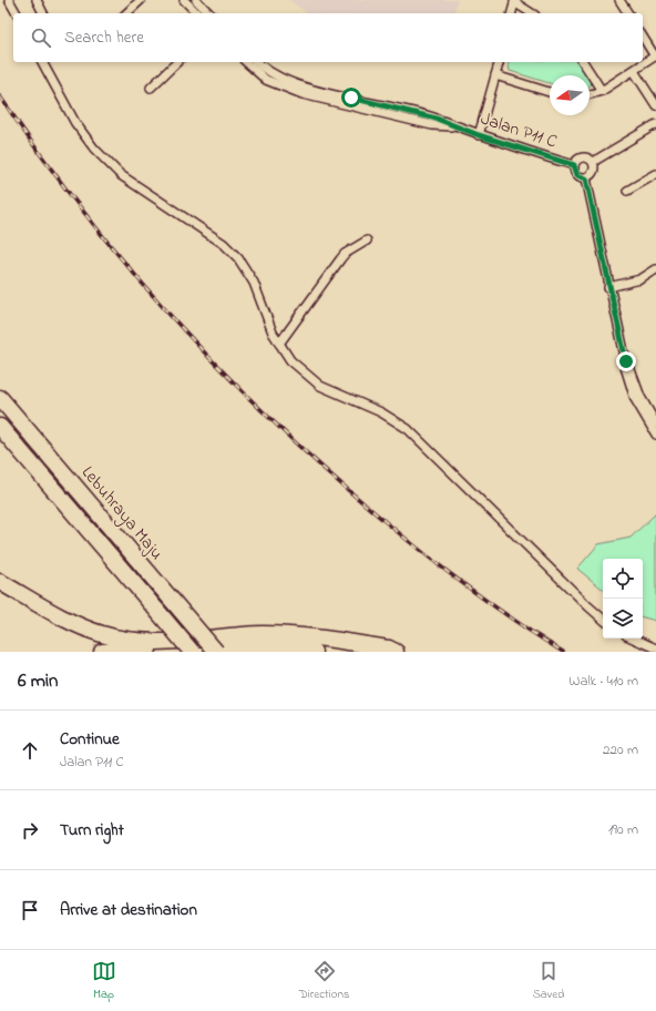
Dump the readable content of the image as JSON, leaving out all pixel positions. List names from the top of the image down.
{
  "streets": {
    "highway": ["Lebuhraya Maju"],
    "street": ["Jalan P11 C"]
  },
  "north": "left",
  "page": {
    "search": "Search here",
    "heading": ["6 min", "Walk · 410 m"],
    "list": [
      ["Continue", "Jalan P11 C", "220 m"],
      ["Turn right", "190 m"],
      "Arrive at destination"
    ],
    "nav": ["Map", "Directions", "Saved"]
  }
}
